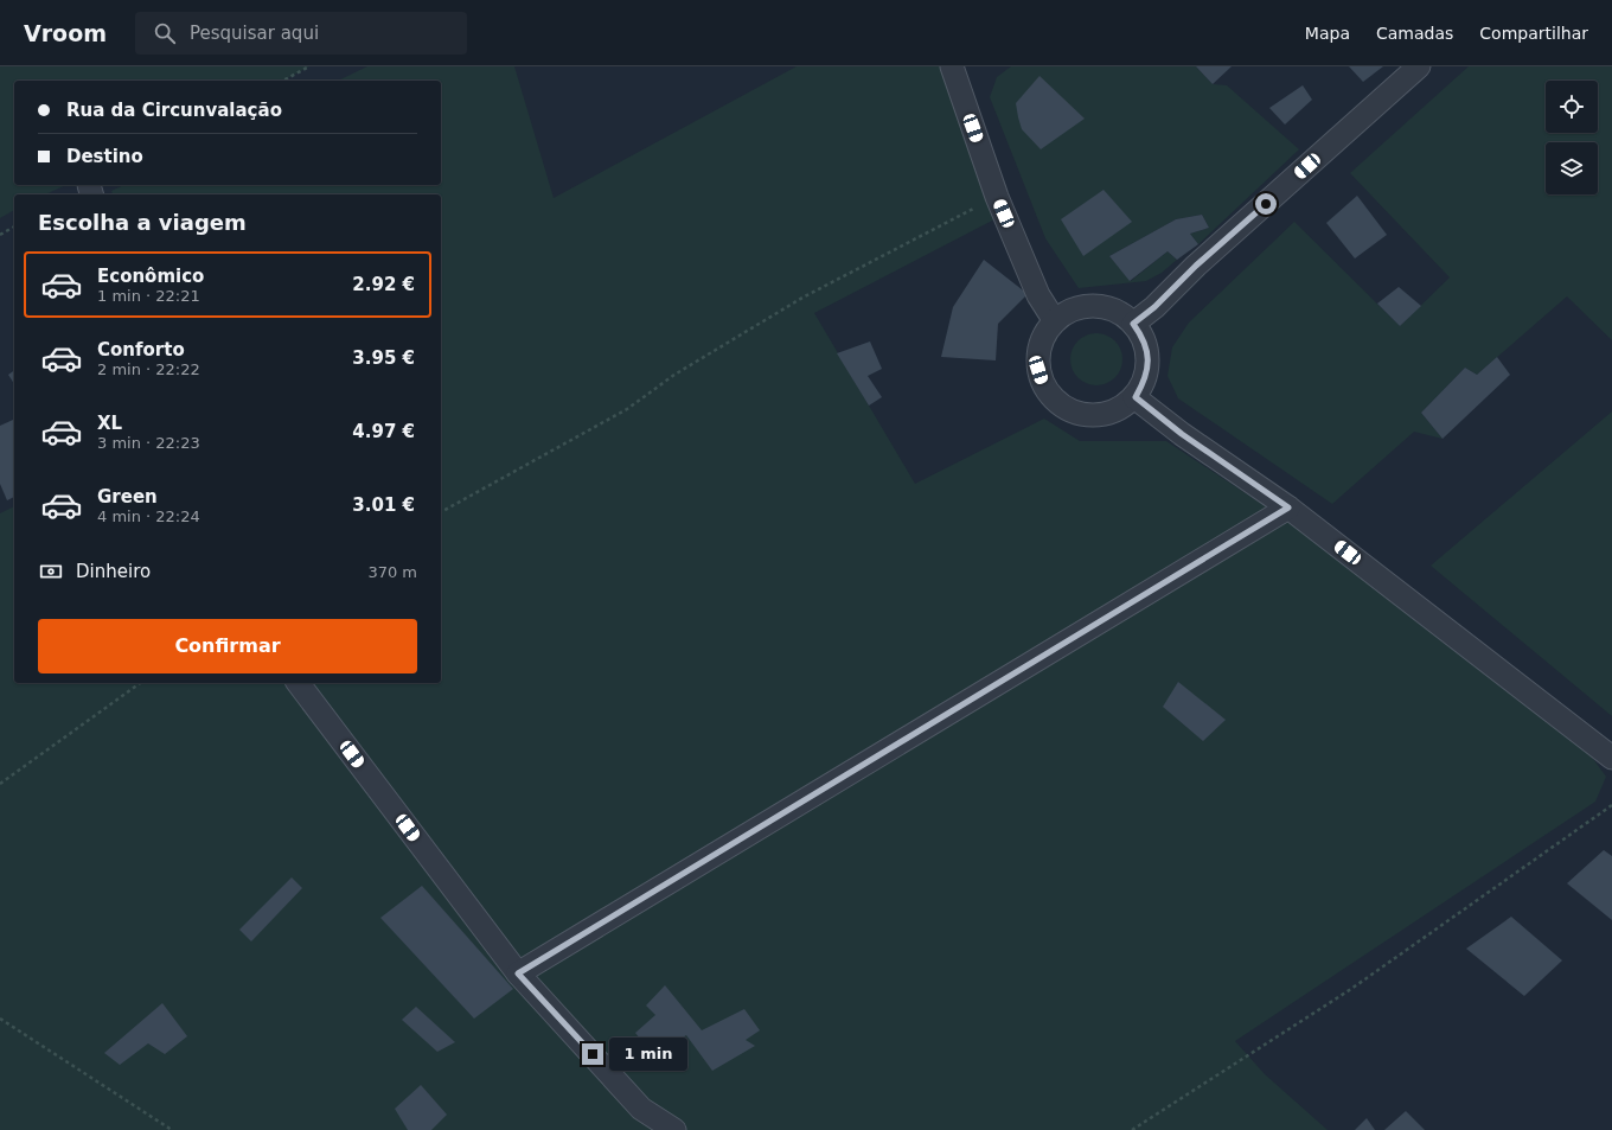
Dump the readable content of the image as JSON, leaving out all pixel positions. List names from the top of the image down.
{
  "page": {
    "header": "Vroom",
    "search": "Pesquisar aqui",
    "nav": ["Mapa", "Camadas", "Compartilhar"],
    "banner": ["Rua da Circunvalação", "Destino"],
    "heading": "Escolha a viagem",
    "list": [
      {
        "name": "Econômico",
        "note": "1 min · 22:21",
        "value": "2.92 €"
      },
      {
        "name": "Conforto",
        "note": "2 min · 22:22",
        "value": "3.95 €"
      },
      {
        "name": "XL",
        "note": "3 min · 22:23",
        "value": "4.97 €"
      },
      {
        "name": "Green",
        "note": "4 min · 22:24",
        "value": "3.01 €"
      }
    ],
    "pay": ["Dinheiro", "370 m"],
    "buttons": "Confirmar",
    "bubble": "1 min"
  }
}
